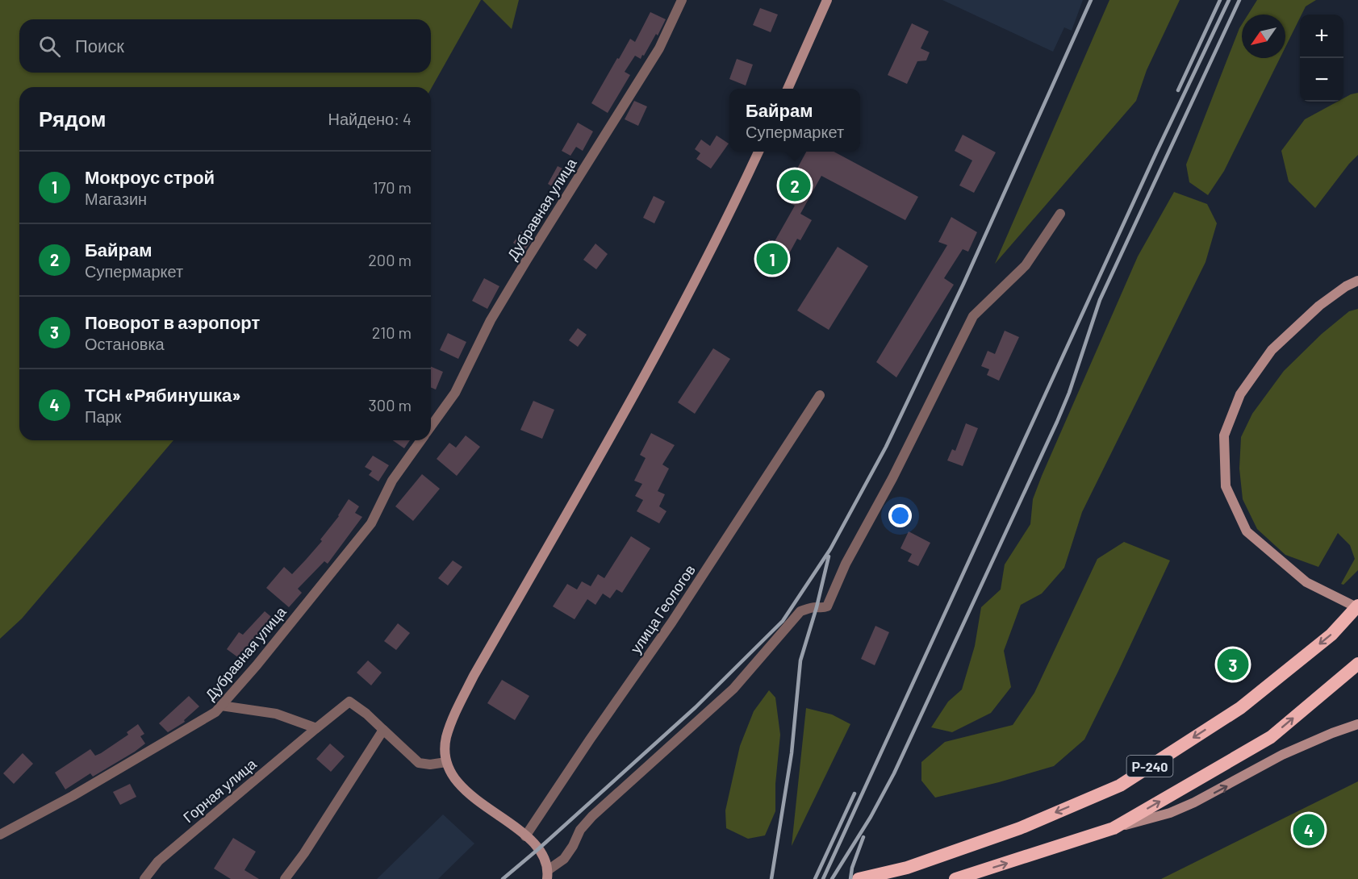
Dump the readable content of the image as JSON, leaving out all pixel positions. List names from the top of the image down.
{
  "streets": {
    "highway": ["Р-240"],
    "street": ["Дубравная улица", "улица Геологов", "Горная улица"]
  },
  "north": "bottom left",
  "page": {
    "map_buttons": ["+", "−"],
    "search": "Поиск",
    "heading": ["Рядом", "Найдено: 4"],
    "popup": ["Байрам", "Супермаркет"],
    "list": [
      {
        "mark": "1",
        "name": "Мокроус строй",
        "note": "Магазин",
        "value": "170 m"
      },
      {
        "mark": "2",
        "name": "Байрам",
        "note": "Супермаркет",
        "value": "200 m"
      },
      {
        "mark": "3",
        "name": "Поворот в аэропорт",
        "note": "Остановка",
        "value": "210 m"
      },
      {
        "mark": "4",
        "name": "ТСН «Рябинушка»",
        "note": "Парк",
        "value": "300 m"
      }
    ],
    "pins": [
      "2",
      "1",
      "3",
      "4"
    ]
  }
}
